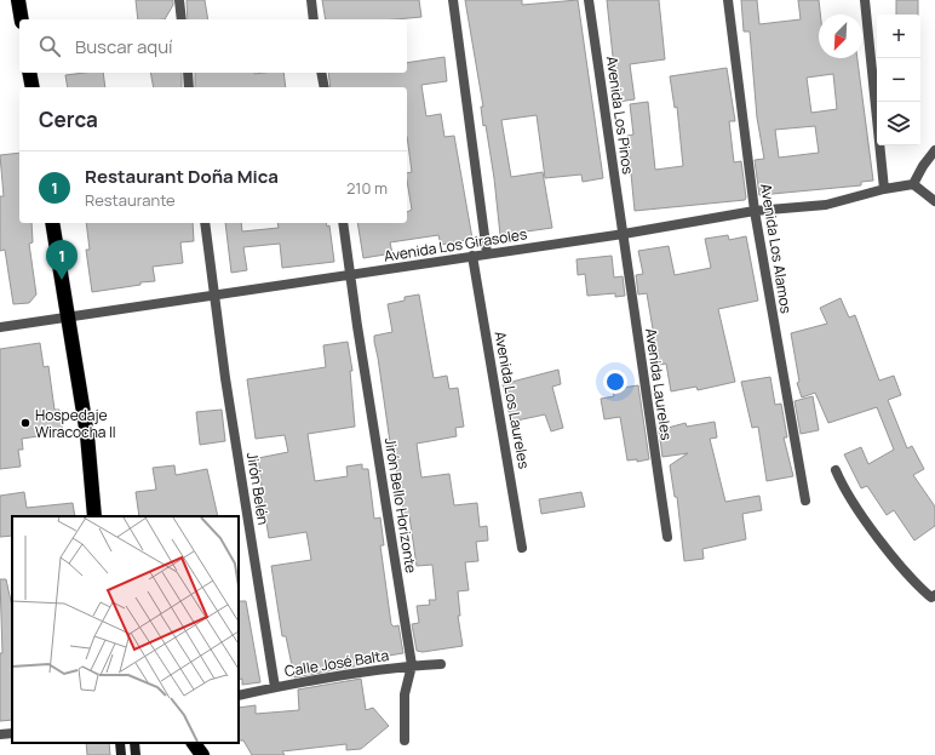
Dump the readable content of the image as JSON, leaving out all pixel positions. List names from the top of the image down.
{
  "streets": {
    "street": [
      "Avenida Los Pinos",
      "Avenida Los Girasoles",
      "Avenida Los Alamos",
      "Avenida Laureles",
      "Avenida Los Laureles",
      "Jirón Belén",
      "Jirón Bello Horizonte",
      "Calle José Balta"
    ]
  },
  "crossings": [
    ["Avenida Los Pinos", "Avenida Los Girasoles"],
    ["Avenida Los Pinos", "Avenida Laureles"],
    ["Avenida Los Girasoles", "Avenida Los Alamos"],
    ["Avenida Los Girasoles", "Avenida Laureles"],
    ["Avenida Los Girasoles", "Avenida Los Laureles"],
    ["Avenida Los Girasoles", "Jirón Belén"],
    ["Avenida Los Girasoles", "Jirón Bello Horizonte"],
    ["Jirón Belén", "Calle José Balta"],
    ["Jirón Bello Horizonte", "Calle José Balta"]
  ],
  "places": ["Hospedaje Wiracocha II"],
  "north": "bottom left",
  "page": {
    "map_buttons": ["+", "−"],
    "search": "Buscar aquí",
    "heading": "Cerca",
    "list": [
      {
        "mark": "1",
        "name": "Restaurant Doña Mica",
        "note": "Restaurante",
        "value": "210 m"
      }
    ],
    "pins": "1"
  }
}
